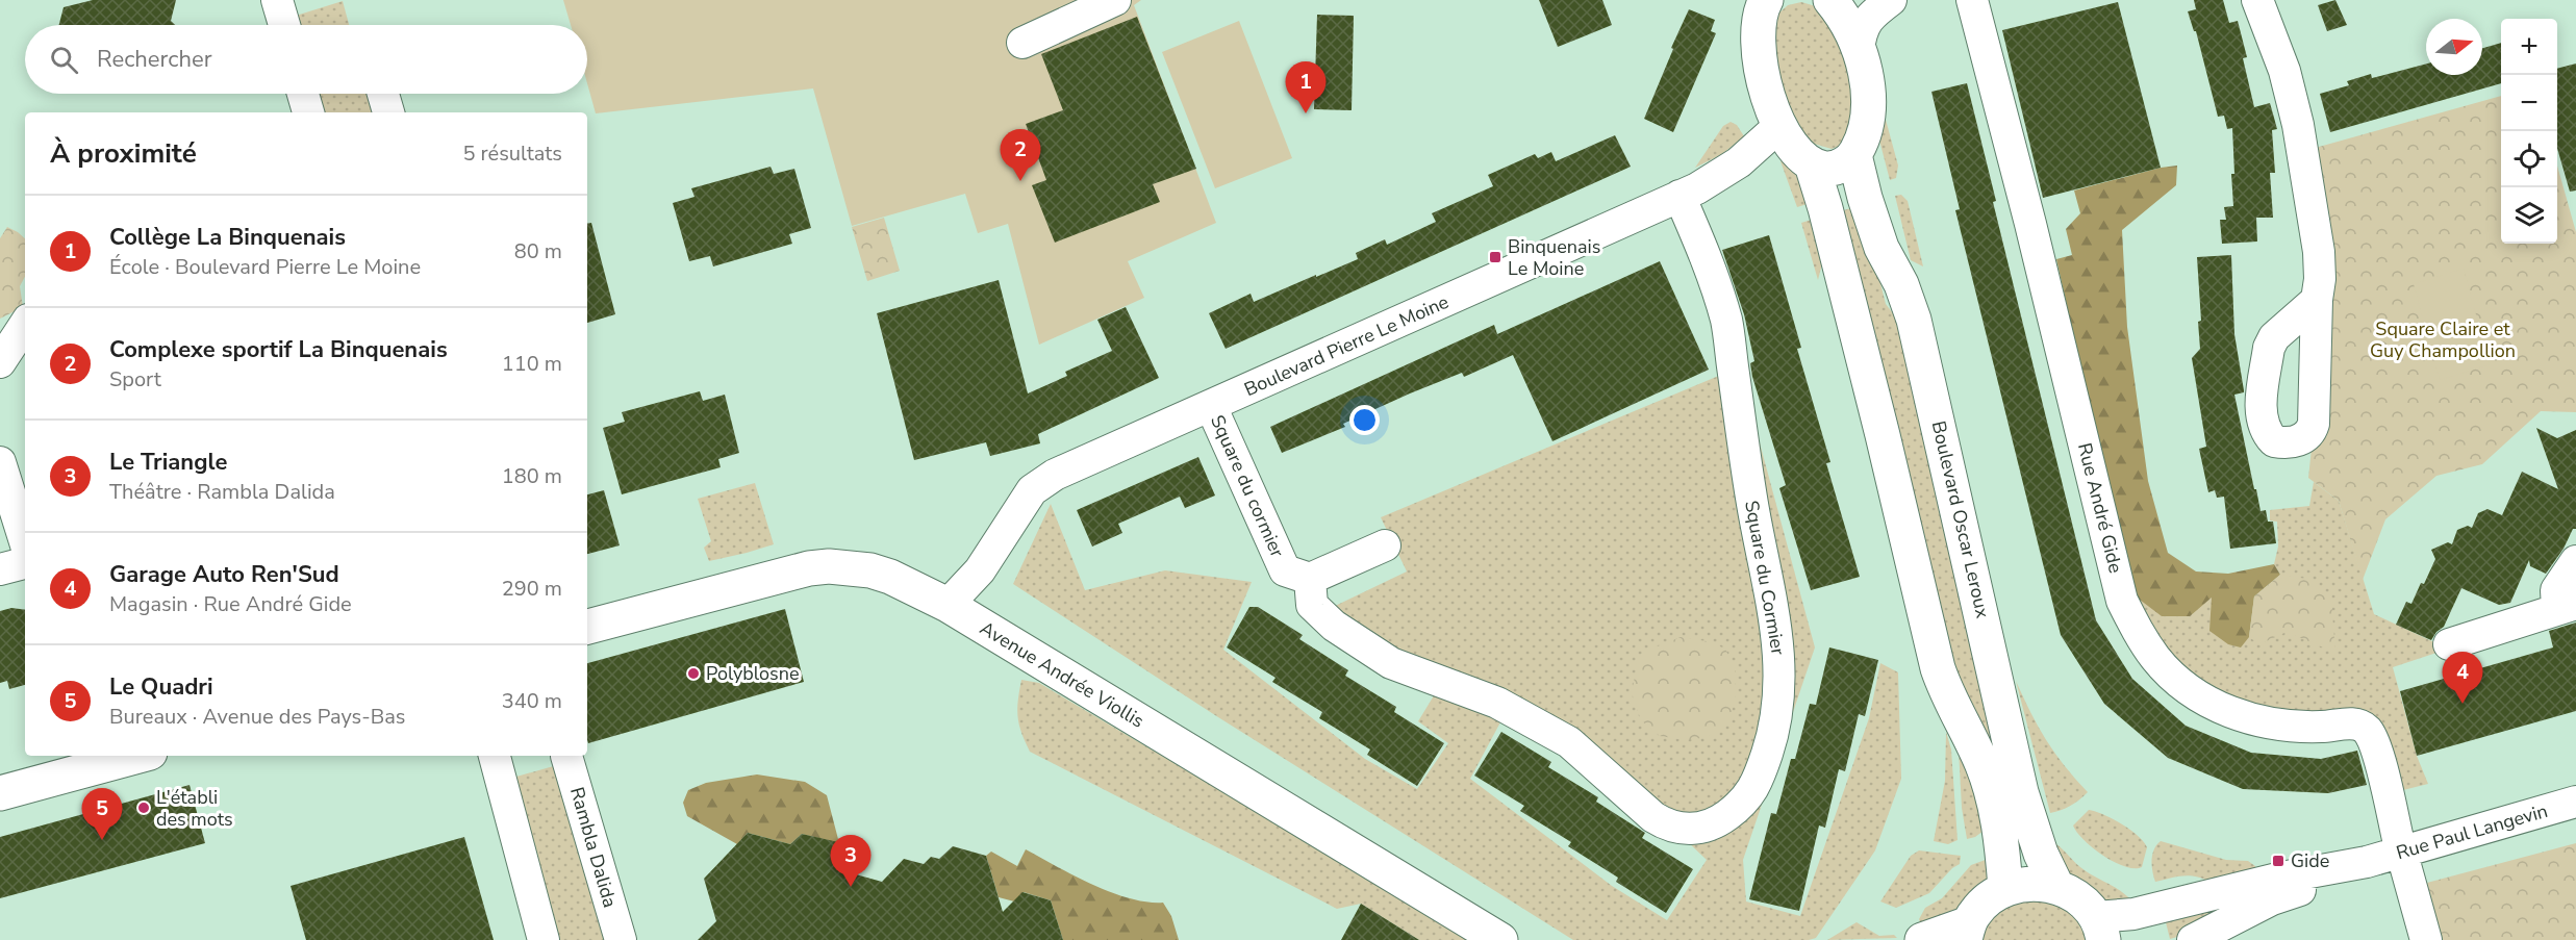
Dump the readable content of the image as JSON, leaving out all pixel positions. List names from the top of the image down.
{
  "streets": {
    "main road": ["Boulevard Oscar Leroux", "Avenue Andrée Viollis"],
    "street": [
      "Boulevard Pierre Le Moine",
      "Square du cormier",
      "Rue André Gide",
      "Square du Cormier",
      "Rue Paul Langevin",
      "Rambla Dalida"
    ]
  },
  "crossings": [
    ["Boulevard Pierre Le Moine", "Square du cormier"],
    ["Boulevard Pierre Le Moine", "Square du Cormier"],
    ["Boulevard Pierre Le Moine", "Avenue Andrée Viollis"],
    ["Square du cormier", "Square du Cormier"],
    ["Rue André Gide", "Rue Paul Langevin"]
  ],
  "parks": ["Square Claire et Guy Champollion"],
  "places": {
    "transit": ["Binquenais Le Moine", "Gide"],
    "other": ["Polyblosne", "L'établi des mots"]
  },
  "north": "right",
  "page": {
    "map_buttons": ["+", "−"],
    "search": "Rechercher",
    "pins": [
      "1",
      "2",
      "4",
      "5",
      "3"
    ],
    "heading": ["À proximité", "5 résultats"],
    "list": [
      {
        "mark": "1",
        "name": "Collège La Binquenais",
        "note": "École · Boulevard Pierre Le Moine",
        "value": "80 m"
      },
      {
        "mark": "2",
        "name": "Complexe sportif La Binquenais",
        "note": "Sport",
        "value": "110 m"
      },
      {
        "mark": "3",
        "name": "Le Triangle",
        "note": "Théâtre · Rambla Dalida",
        "value": "180 m"
      },
      {
        "mark": "4",
        "name": "Garage Auto Ren'Sud",
        "note": "Magasin · Rue André Gide",
        "value": "290 m"
      },
      {
        "mark": "5",
        "name": "Le Quadri",
        "note": "Bureaux · Avenue des Pays-Bas",
        "value": "340 m"
      }
    ]
  }
}
